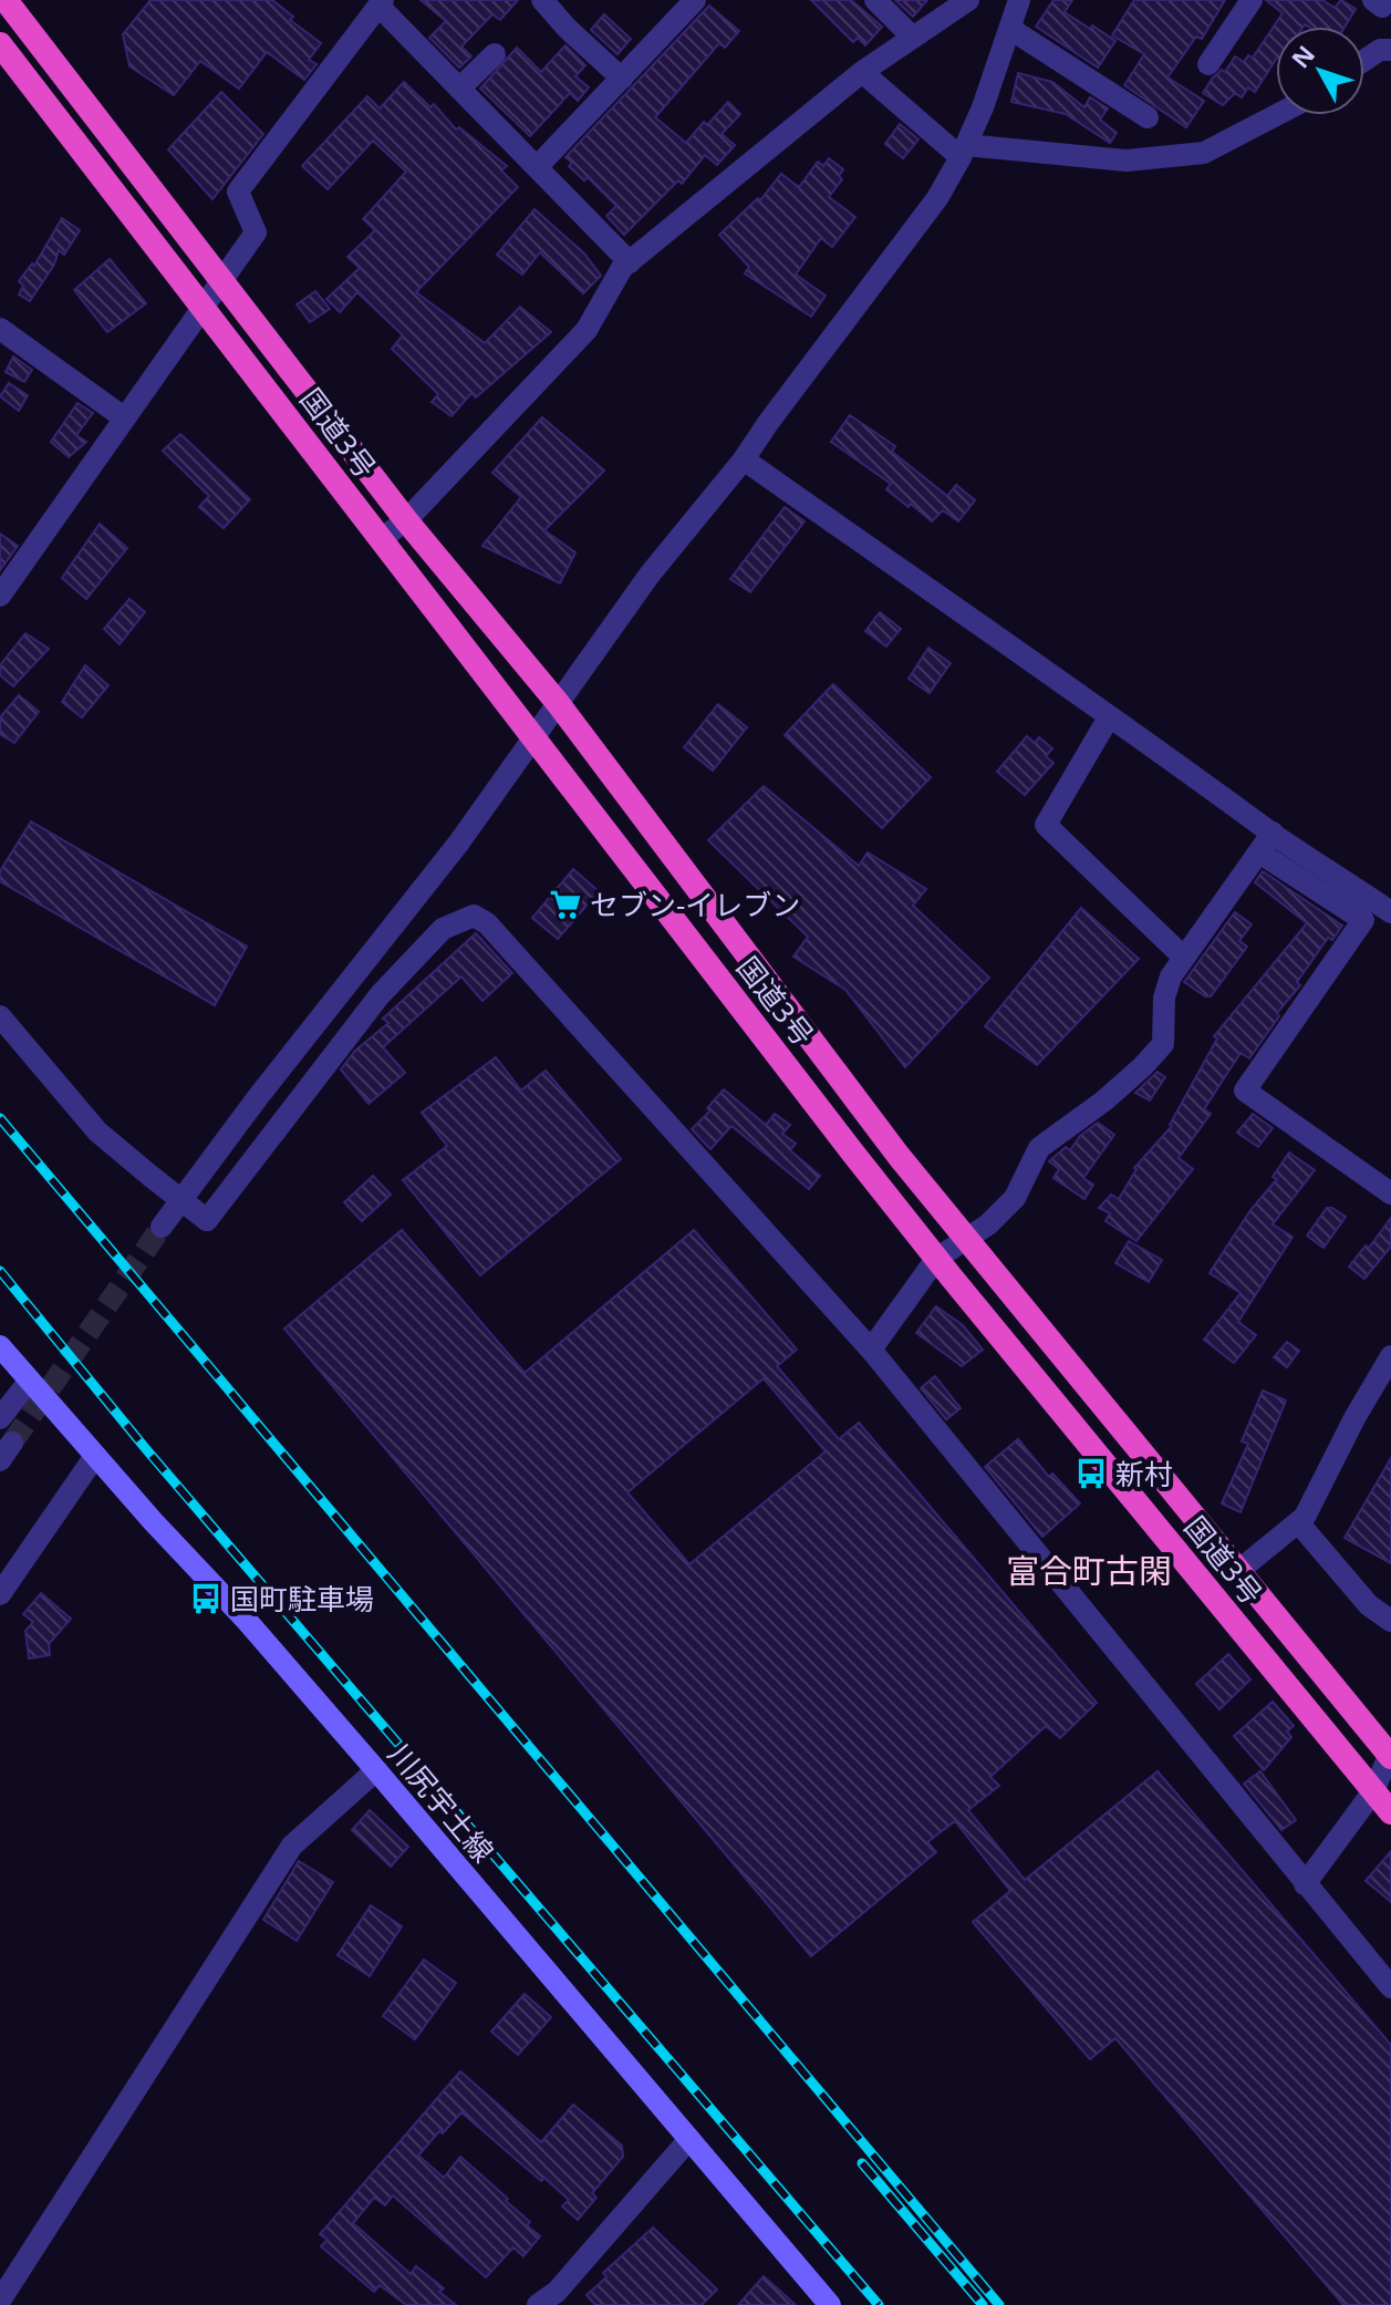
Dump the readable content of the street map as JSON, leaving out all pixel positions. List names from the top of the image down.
{
  "streets": {
    "highway": ["国道3号"],
    "main road": ["川尻宇土線"]
  },
  "districts": ["富合町古閑"],
  "places": {
    "supermarket": ["セブン-イレブン"],
    "bus stop": ["新村", "国町駐車場"]
  },
  "north": "top left"
}
